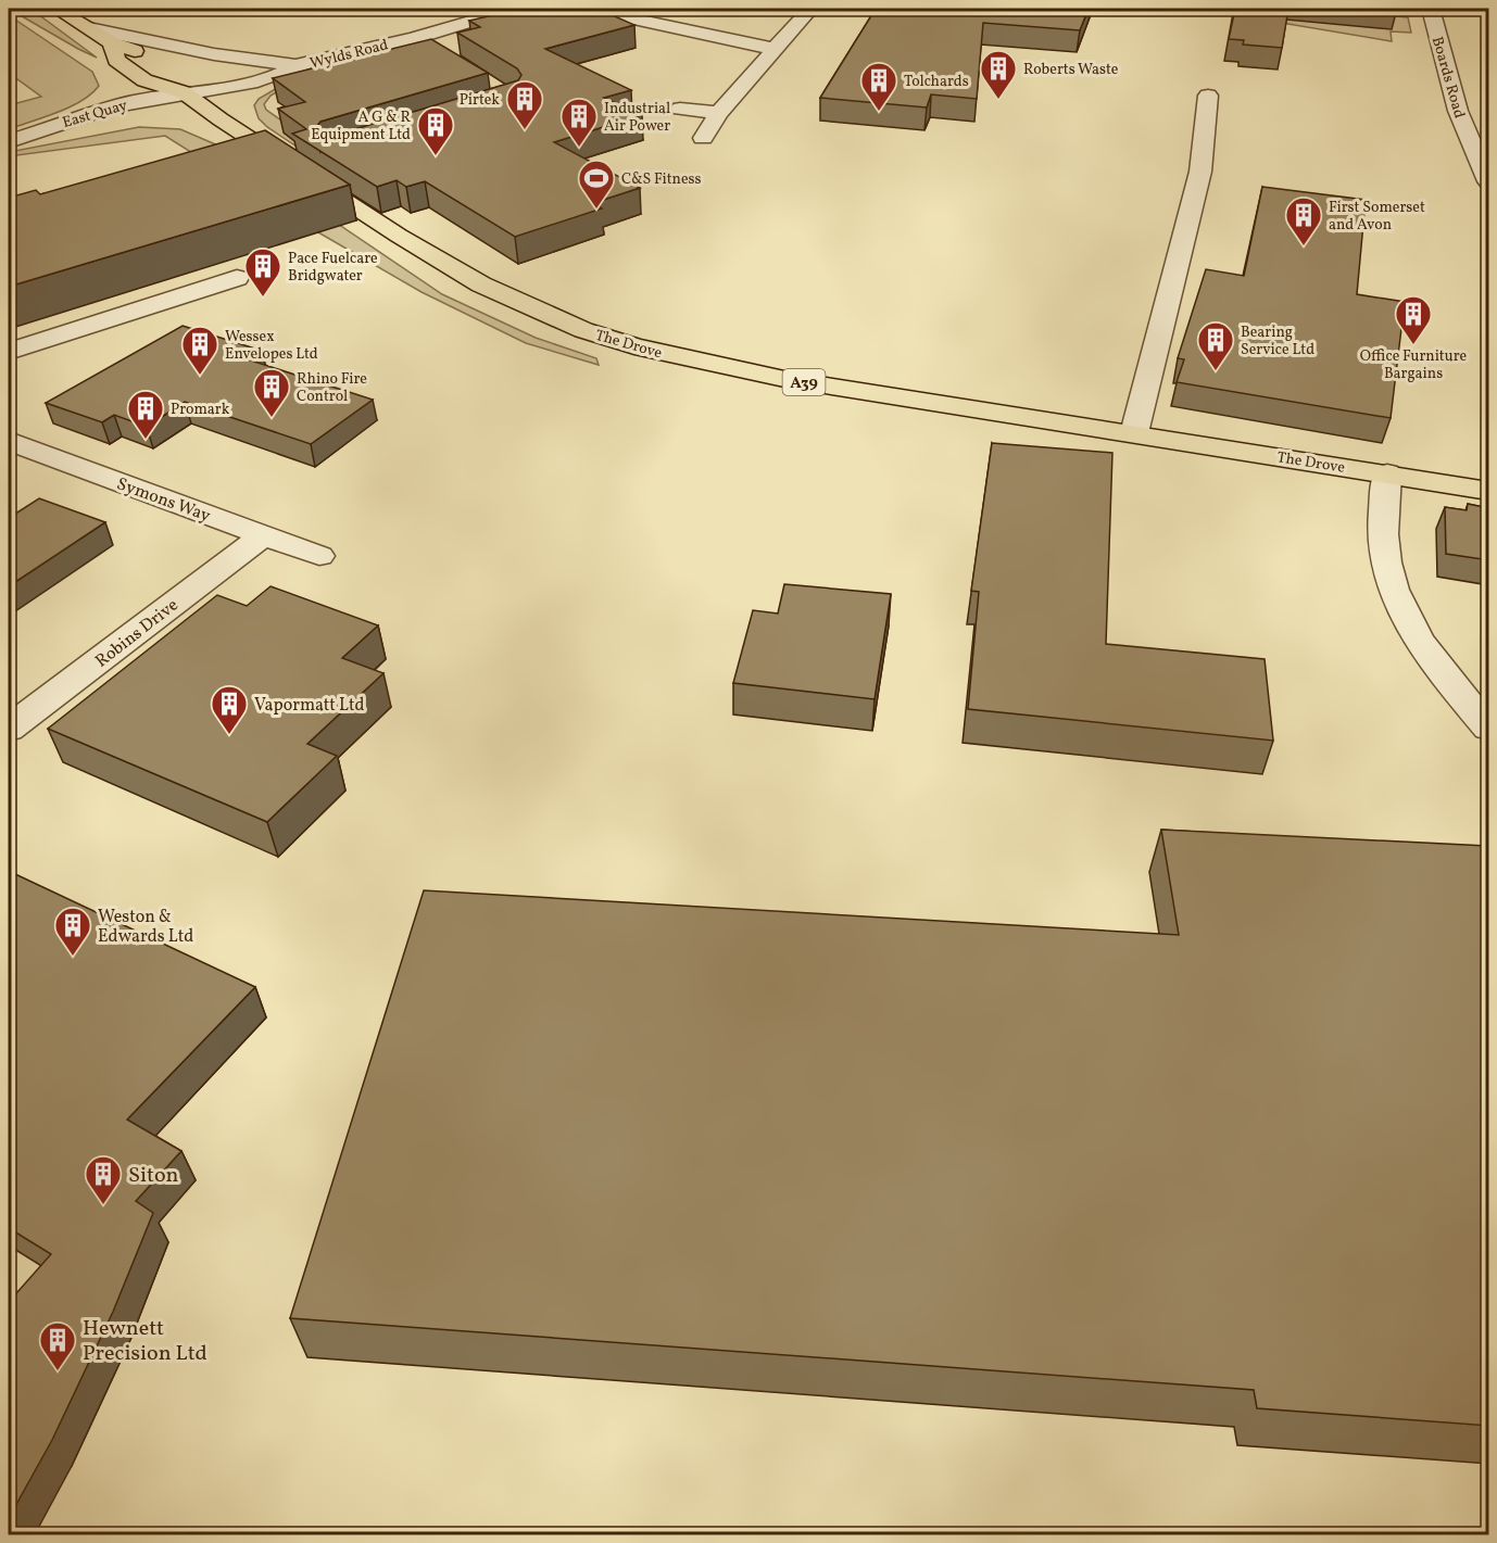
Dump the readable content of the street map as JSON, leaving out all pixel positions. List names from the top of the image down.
{
  "streets": {
    "main road": ["The Drove", "A39"],
    "street": [
      "Wylds Road",
      "Boards Road",
      "Symons Way",
      "Robins Drive"
    ]
  },
  "crossings": [
    ["Wylds Road", "The Drove"],
    ["Symons Way", "Robins Drive"]
  ],
  "places": {
    "building": [
      "Roberts Waste",
      "Tolchards",
      "Pirtek",
      "Industrial Air Power",
      "A G & R Equipment Ltd",
      "First Somerset and Avon",
      "Pace Fuelcare Bridgwater",
      "Office Furniture Bargains",
      "Bearing Service Ltd",
      "Wessex Envelopes Ltd",
      "Rhino Fire Control",
      "Promark",
      "Vapormatt Ltd",
      "Weston & Edwards Ltd",
      "Siton",
      "Hewnett Precision Ltd"
    ],
    "sports": ["C&S Fitness"]
  }
}
